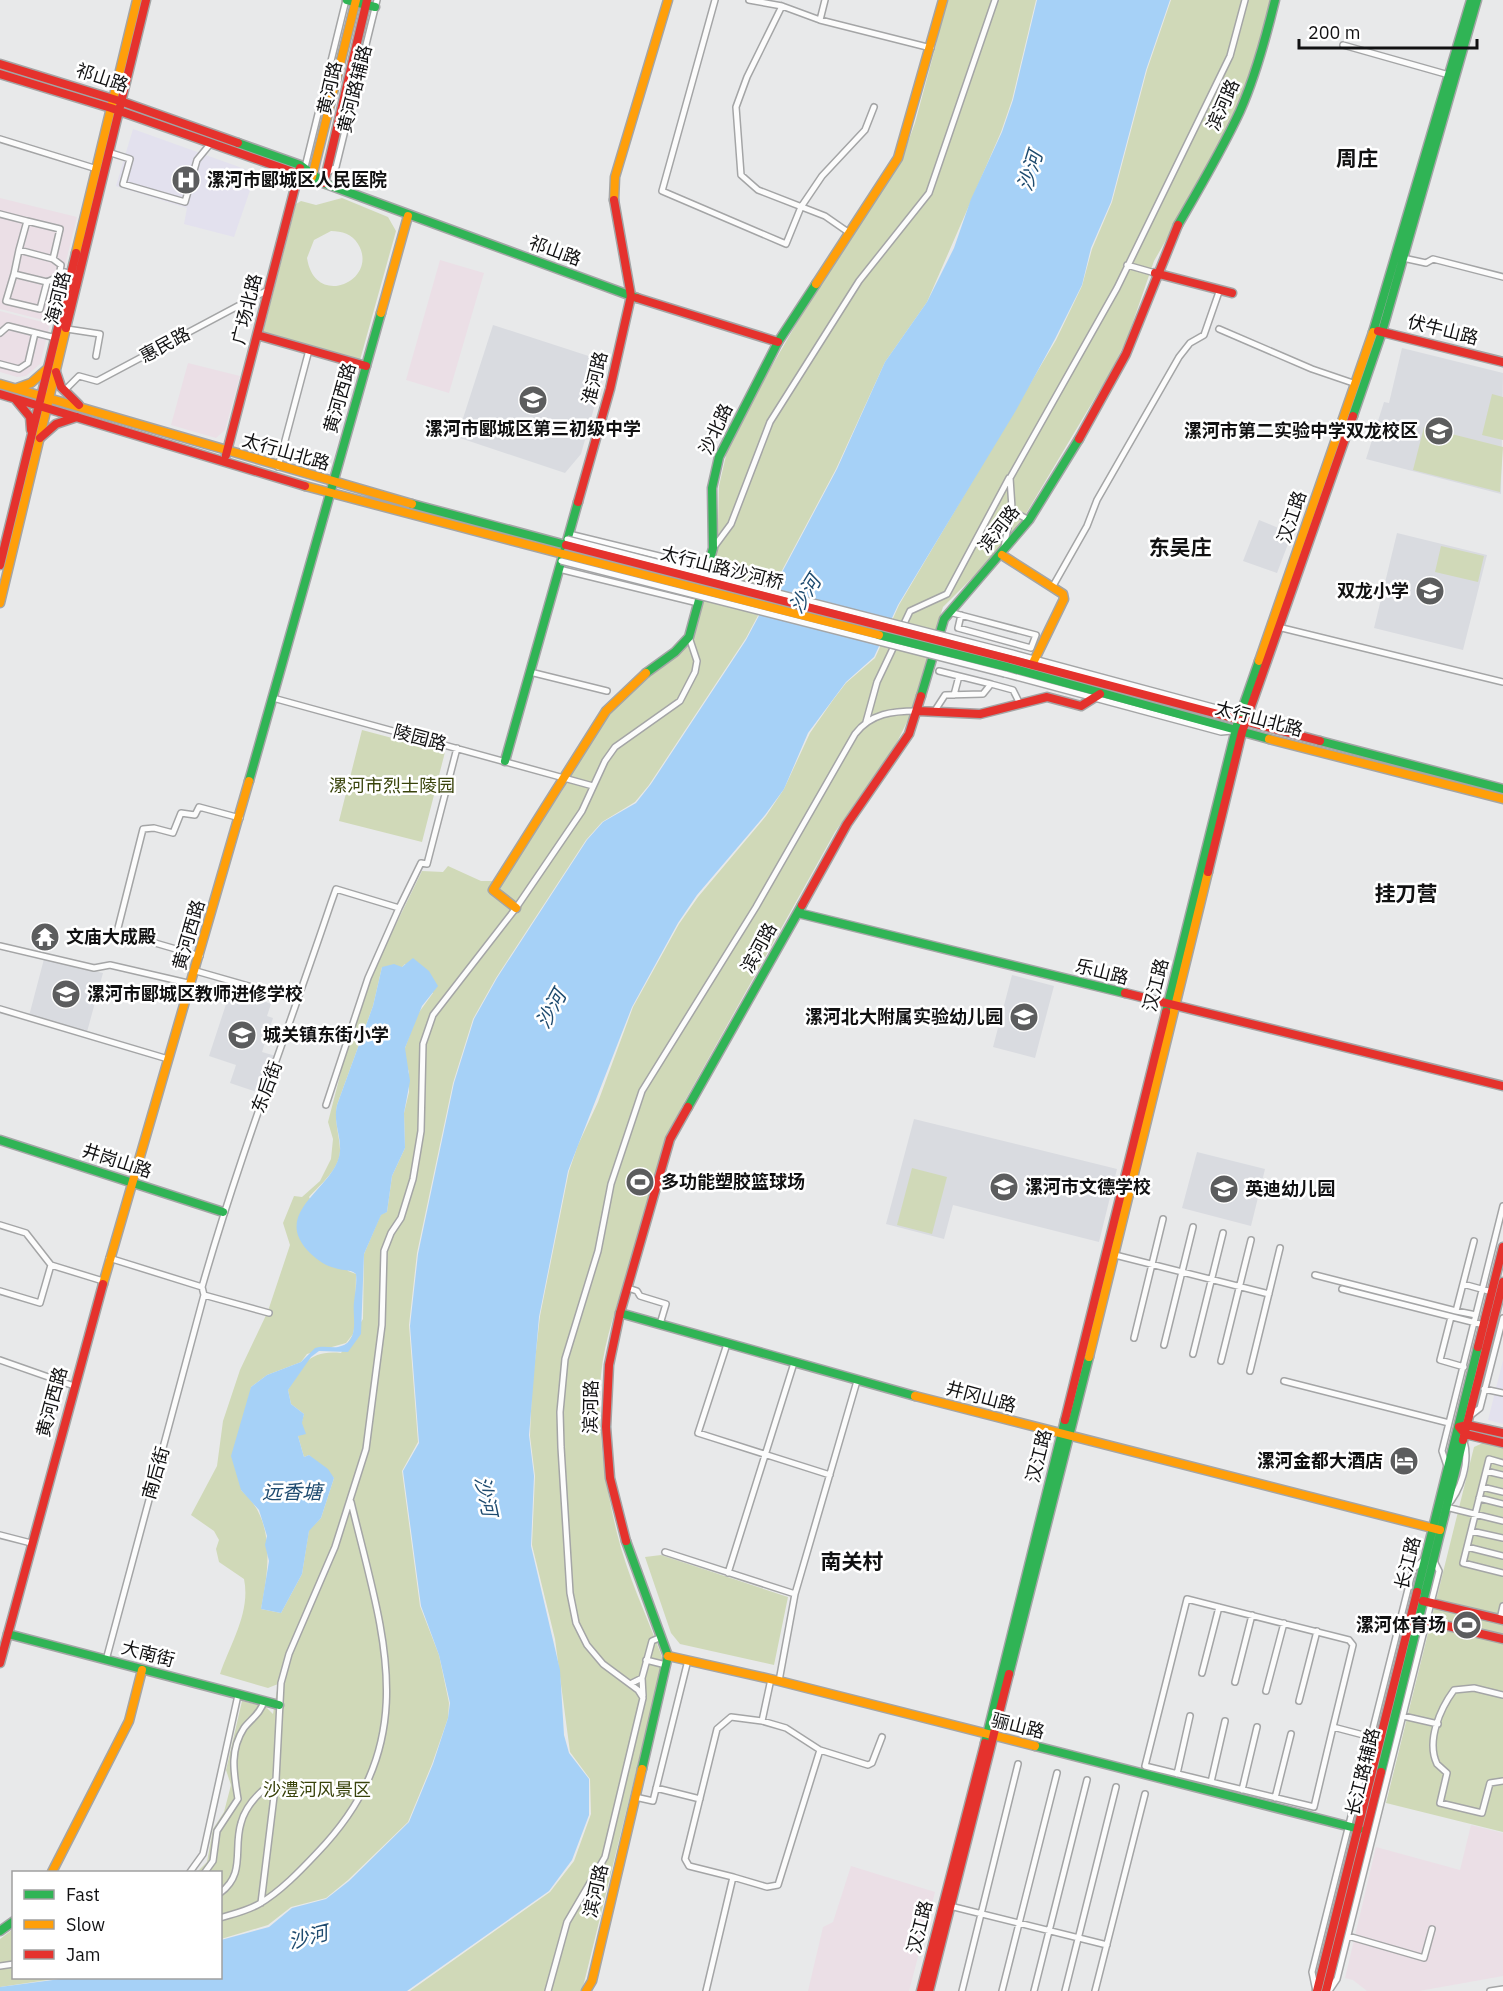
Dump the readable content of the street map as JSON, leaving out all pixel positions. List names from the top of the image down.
{
  "streets": {
    "street": [
      "祁山路",
      "黄河路",
      "黄河路辅路",
      "滨河路",
      "海河路",
      "广场北路",
      "伏牛山路",
      "惠民路",
      "淮河路",
      "黄河西路",
      "沙北路",
      "太行山北路",
      "汉江路",
      "太行山路沙河桥",
      "陵园路",
      "乐山路",
      "东后街",
      "井岗山路",
      "井冈山路",
      "南后街",
      "长江路",
      "大南街",
      "骊山路",
      "长江路辅路"
    ]
  },
  "crossings": [
    ["祁山路", "黄河路"],
    ["祁山路", "黄河路辅路"],
    ["祁山路", "海河路"],
    ["祁山路", "广场北路"],
    ["祁山路", "淮河路"],
    ["祁山路", "黄河西路"],
    ["祁山路", "沙北路"],
    ["黄河路", "黄河路辅路"],
    ["黄河路辅路", "广场北路"],
    ["滨河路", "乐山路"],
    ["滨河路", "井冈山路"],
    ["滨河路", "骊山路"],
    ["海河路", "太行山北路"],
    ["广场北路", "惠民路"],
    ["广场北路", "太行山北路"],
    ["伏牛山路", "汉江路"],
    ["淮河路", "太行山北路"],
    ["淮河路", "太行山路沙河桥"],
    ["淮河路", "陵园路"],
    ["黄河西路", "太行山北路"],
    ["黄河西路", "陵园路"],
    ["黄河西路", "井岗山路"],
    ["黄河西路", "大南街"],
    ["太行山北路", "汉江路"],
    ["太行山北路", "太行山路沙河桥"],
    ["汉江路", "乐山路"],
    ["汉江路", "井冈山路"],
    ["汉江路", "骊山路"],
    ["东后街", "井岗山路"],
    ["东后街", "南后街"],
    ["井冈山路", "长江路"],
    ["南后街", "大南街"],
    ["长江路", "骊山路"],
    ["长江路", "长江路辅路"],
    ["骊山路", "长江路辅路"]
  ],
  "districts": [
    "周庄",
    "东吴庄",
    "挂刀营",
    "南关村"
  ],
  "water": ["沙河", "远香塘"],
  "parks": ["漯河市烈士陵园", "沙澧河风景区"],
  "places": {
    "hospital": ["漯河市郾城区人民医院"],
    "school or university": [
      "漯河市郾城区第三初级中学",
      "漯河市第二实验中学双龙校区",
      "双龙小学",
      "漯河市郾城区教师进修学校",
      "漯河北大附属实验幼儿园",
      "城关镇东街小学",
      "漯河市文德学校",
      "英迪幼儿园"
    ],
    "temple": ["文庙大成殿"],
    "sports": ["多功能塑胶篮球场", "漯河体育场"],
    "hotel": ["漯河金都大酒店"]
  },
  "legend": ["Fast", "Slow", "Jam"],
  "scale_bar": "200 m"
}
